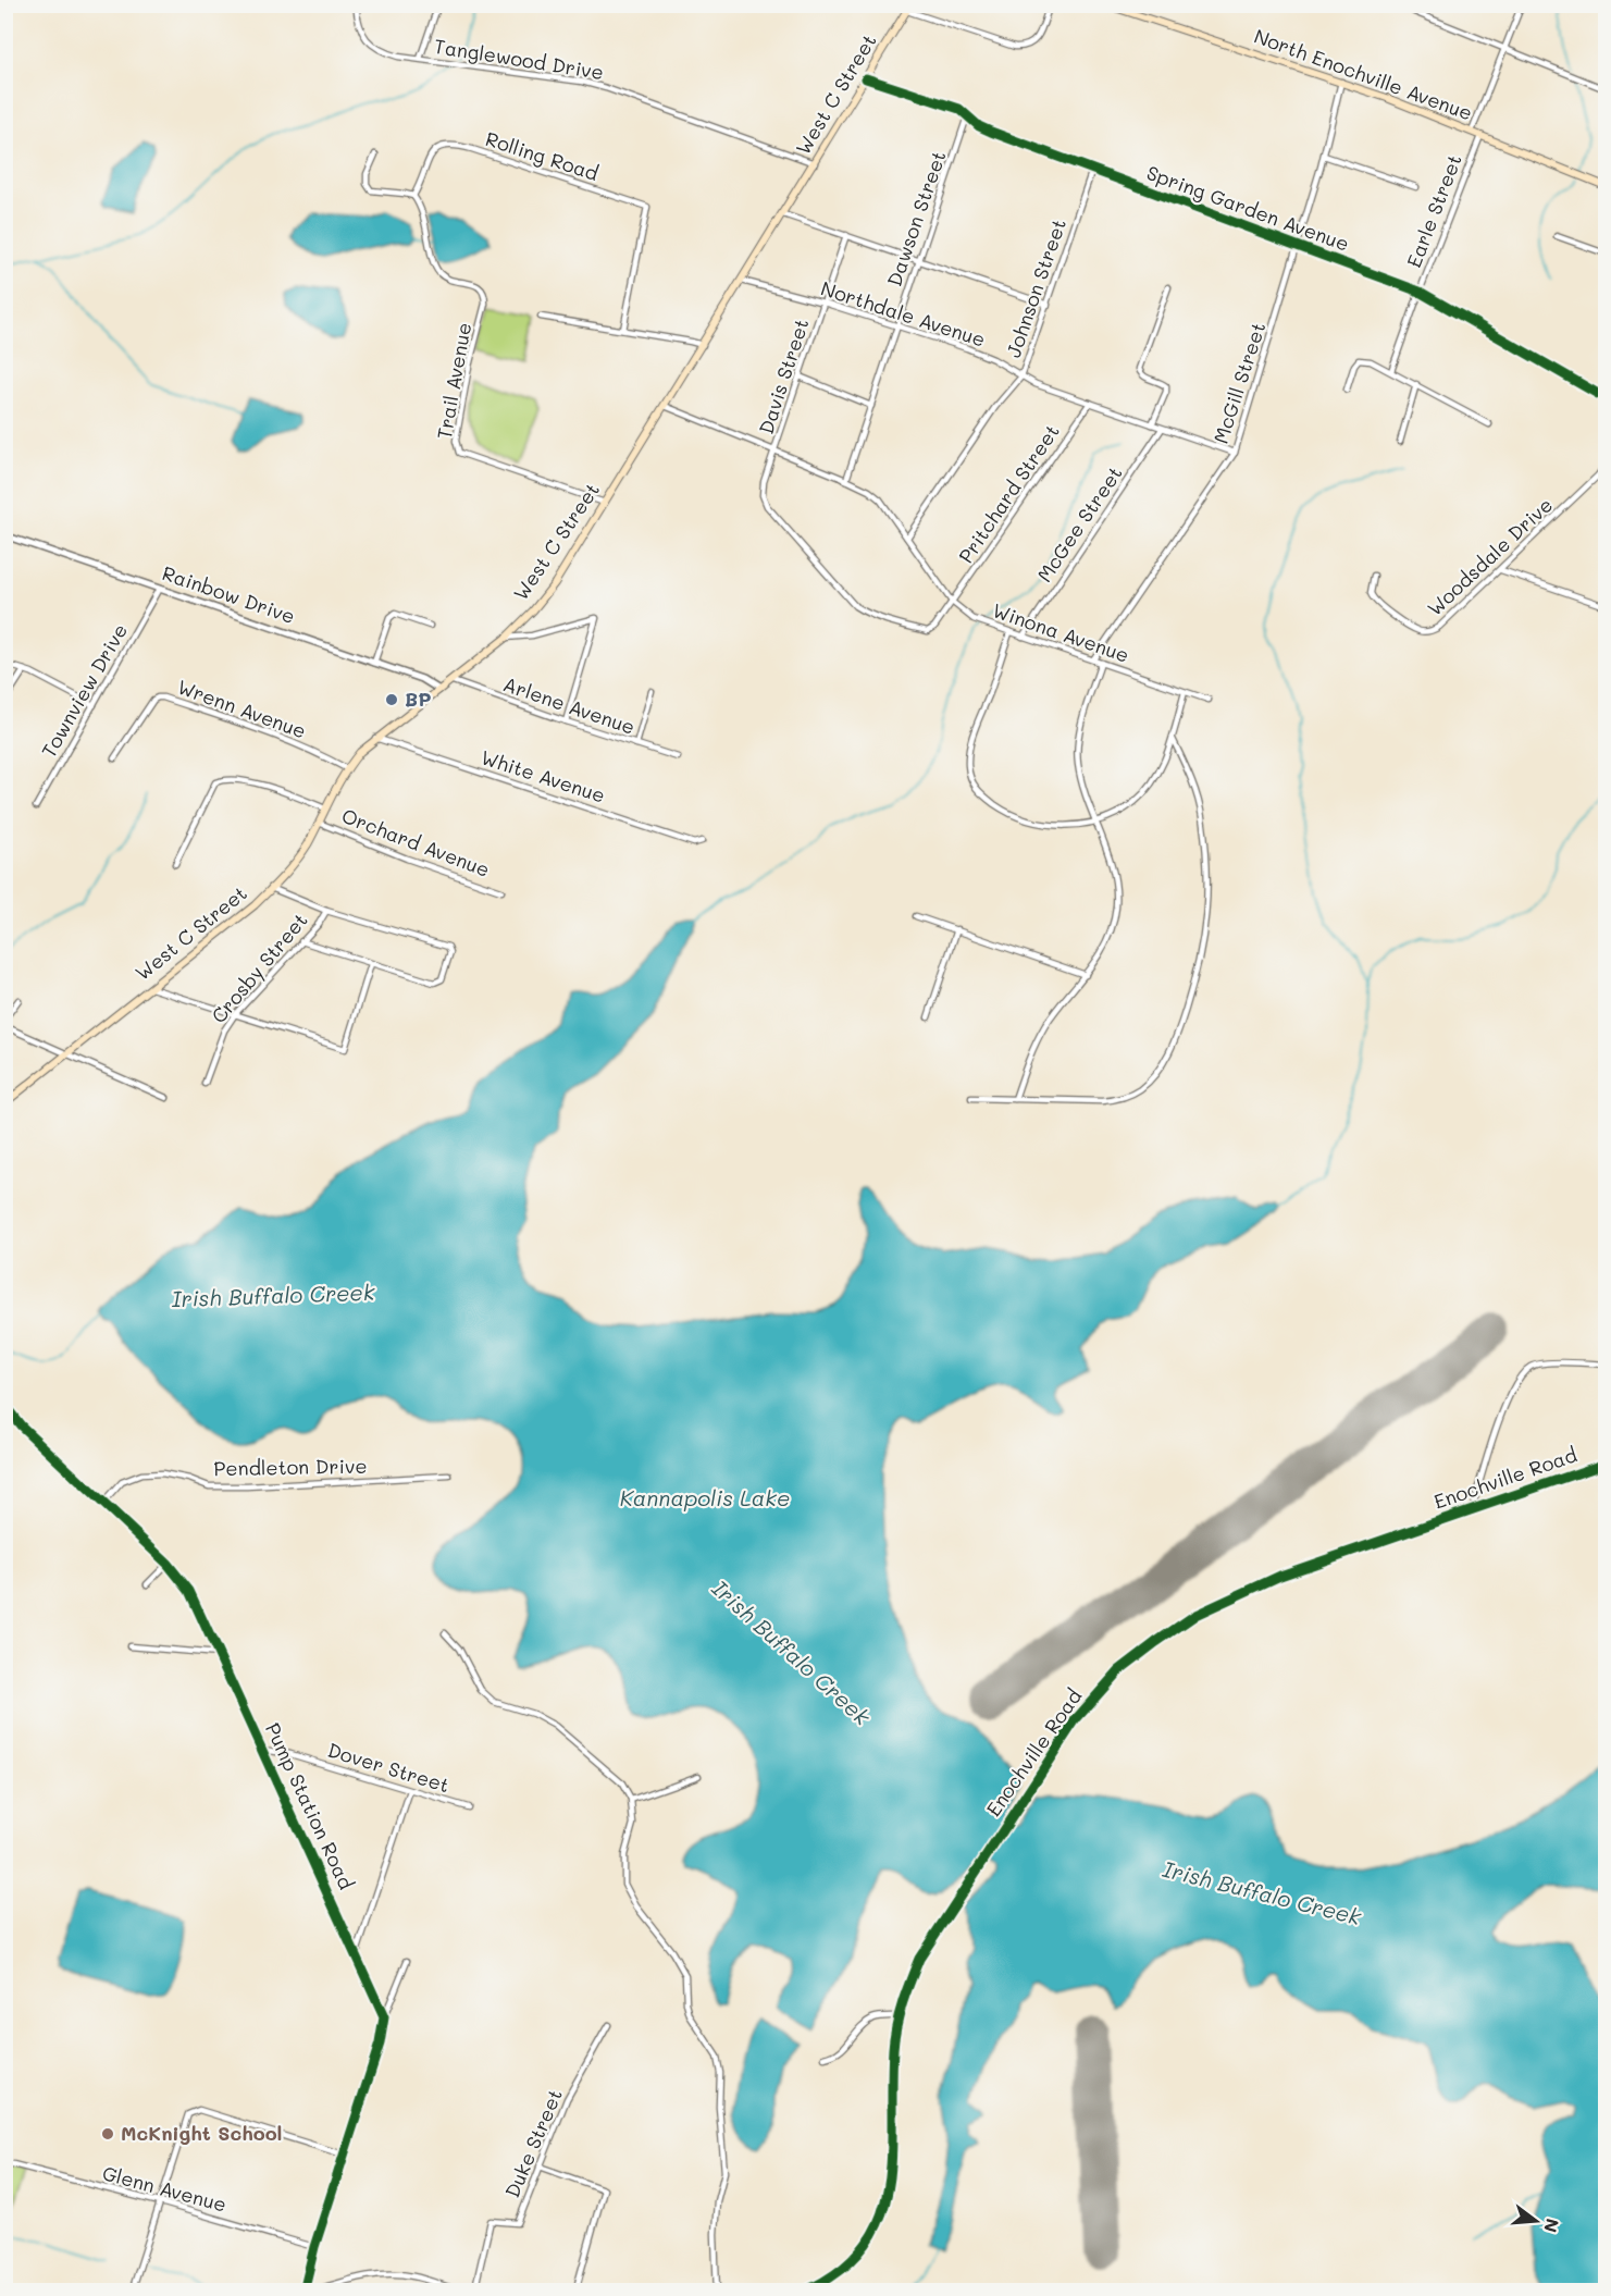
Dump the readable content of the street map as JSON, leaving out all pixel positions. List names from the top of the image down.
{
  "streets": {
    "main road": ["North Enochville Avenue", "West C Street"],
    "street": [
      "Tanglewood Drive",
      "Rolling Road",
      "Spring Garden Avenue",
      "Earle Street",
      "Dawson Street",
      "Johnson Street",
      "Northdale Avenue",
      "Davis Street",
      "Trail Avenue",
      "McGill Street",
      "Pritchard Street",
      "McGee Street",
      "Woodsdale Drive",
      "Rainbow Drive",
      "Winona Avenue",
      "Townview Drive",
      "Arlene Avenue",
      "Wrenn Avenue",
      "White Avenue",
      "Orchard Avenue",
      "Crosby Street",
      "Pendleton Drive",
      "Enochville Road",
      "Dover Street",
      "Pump Station Road",
      "Duke Street",
      "Glenn Avenue"
    ]
  },
  "crossings": [
    ["Tanglewood Drive", "West C Street"],
    ["North Enochville Avenue", "Earle Street"],
    ["North Enochville Avenue", "McGill Street"],
    ["West C Street", "Spring Garden Avenue"],
    ["West C Street", "Northdale Avenue"],
    ["West C Street", "Trail Avenue"],
    ["West C Street", "Rainbow Drive"],
    ["West C Street", "Winona Avenue"],
    ["West C Street", "Arlene Avenue"],
    ["West C Street", "Wrenn Avenue"],
    ["West C Street", "White Avenue"],
    ["West C Street", "Orchard Avenue"],
    ["Rolling Road", "Trail Avenue"],
    ["Spring Garden Avenue", "Earle Street"],
    ["Spring Garden Avenue", "Dawson Street"],
    ["Spring Garden Avenue", "Johnson Street"],
    ["Spring Garden Avenue", "McGill Street"],
    ["Dawson Street", "Northdale Avenue"],
    ["Dawson Street", "Winona Avenue"],
    ["Johnson Street", "Northdale Avenue"],
    ["Johnson Street", "Winona Avenue"],
    ["Northdale Avenue", "Davis Street"],
    ["Northdale Avenue", "McGill Street"],
    ["Northdale Avenue", "Pritchard Street"],
    ["Northdale Avenue", "McGee Street"],
    ["Davis Street", "Pritchard Street"],
    ["Davis Street", "Winona Avenue"],
    ["McGill Street", "Winona Avenue"],
    ["Pritchard Street", "Winona Avenue"],
    ["McGee Street", "Winona Avenue"],
    ["Rainbow Drive", "Townview Drive"],
    ["Pendleton Drive", "Pump Station Road"],
    ["Dover Street", "Pump Station Road"]
  ],
  "water": ["Irish Buffalo Creek", "Kannapolis Lake"],
  "places": ["BP", "McKnight School"],
  "north": "right"
}
